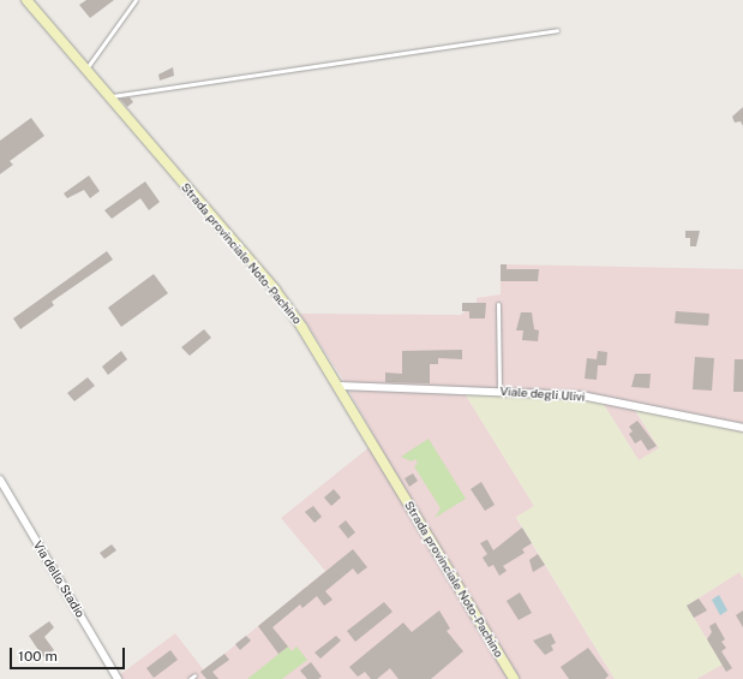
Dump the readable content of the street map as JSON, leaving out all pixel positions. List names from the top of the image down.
{
  "streets": {
    "street": ["Strada provinciale Noto-Pachino", "Viale degli Ulivi", "Via dello Stadio"]
  },
  "crossings": [
    ["Strada provinciale Noto-Pachino", "Viale degli Ulivi"]
  ],
  "scale_bar": "100 m"
}
